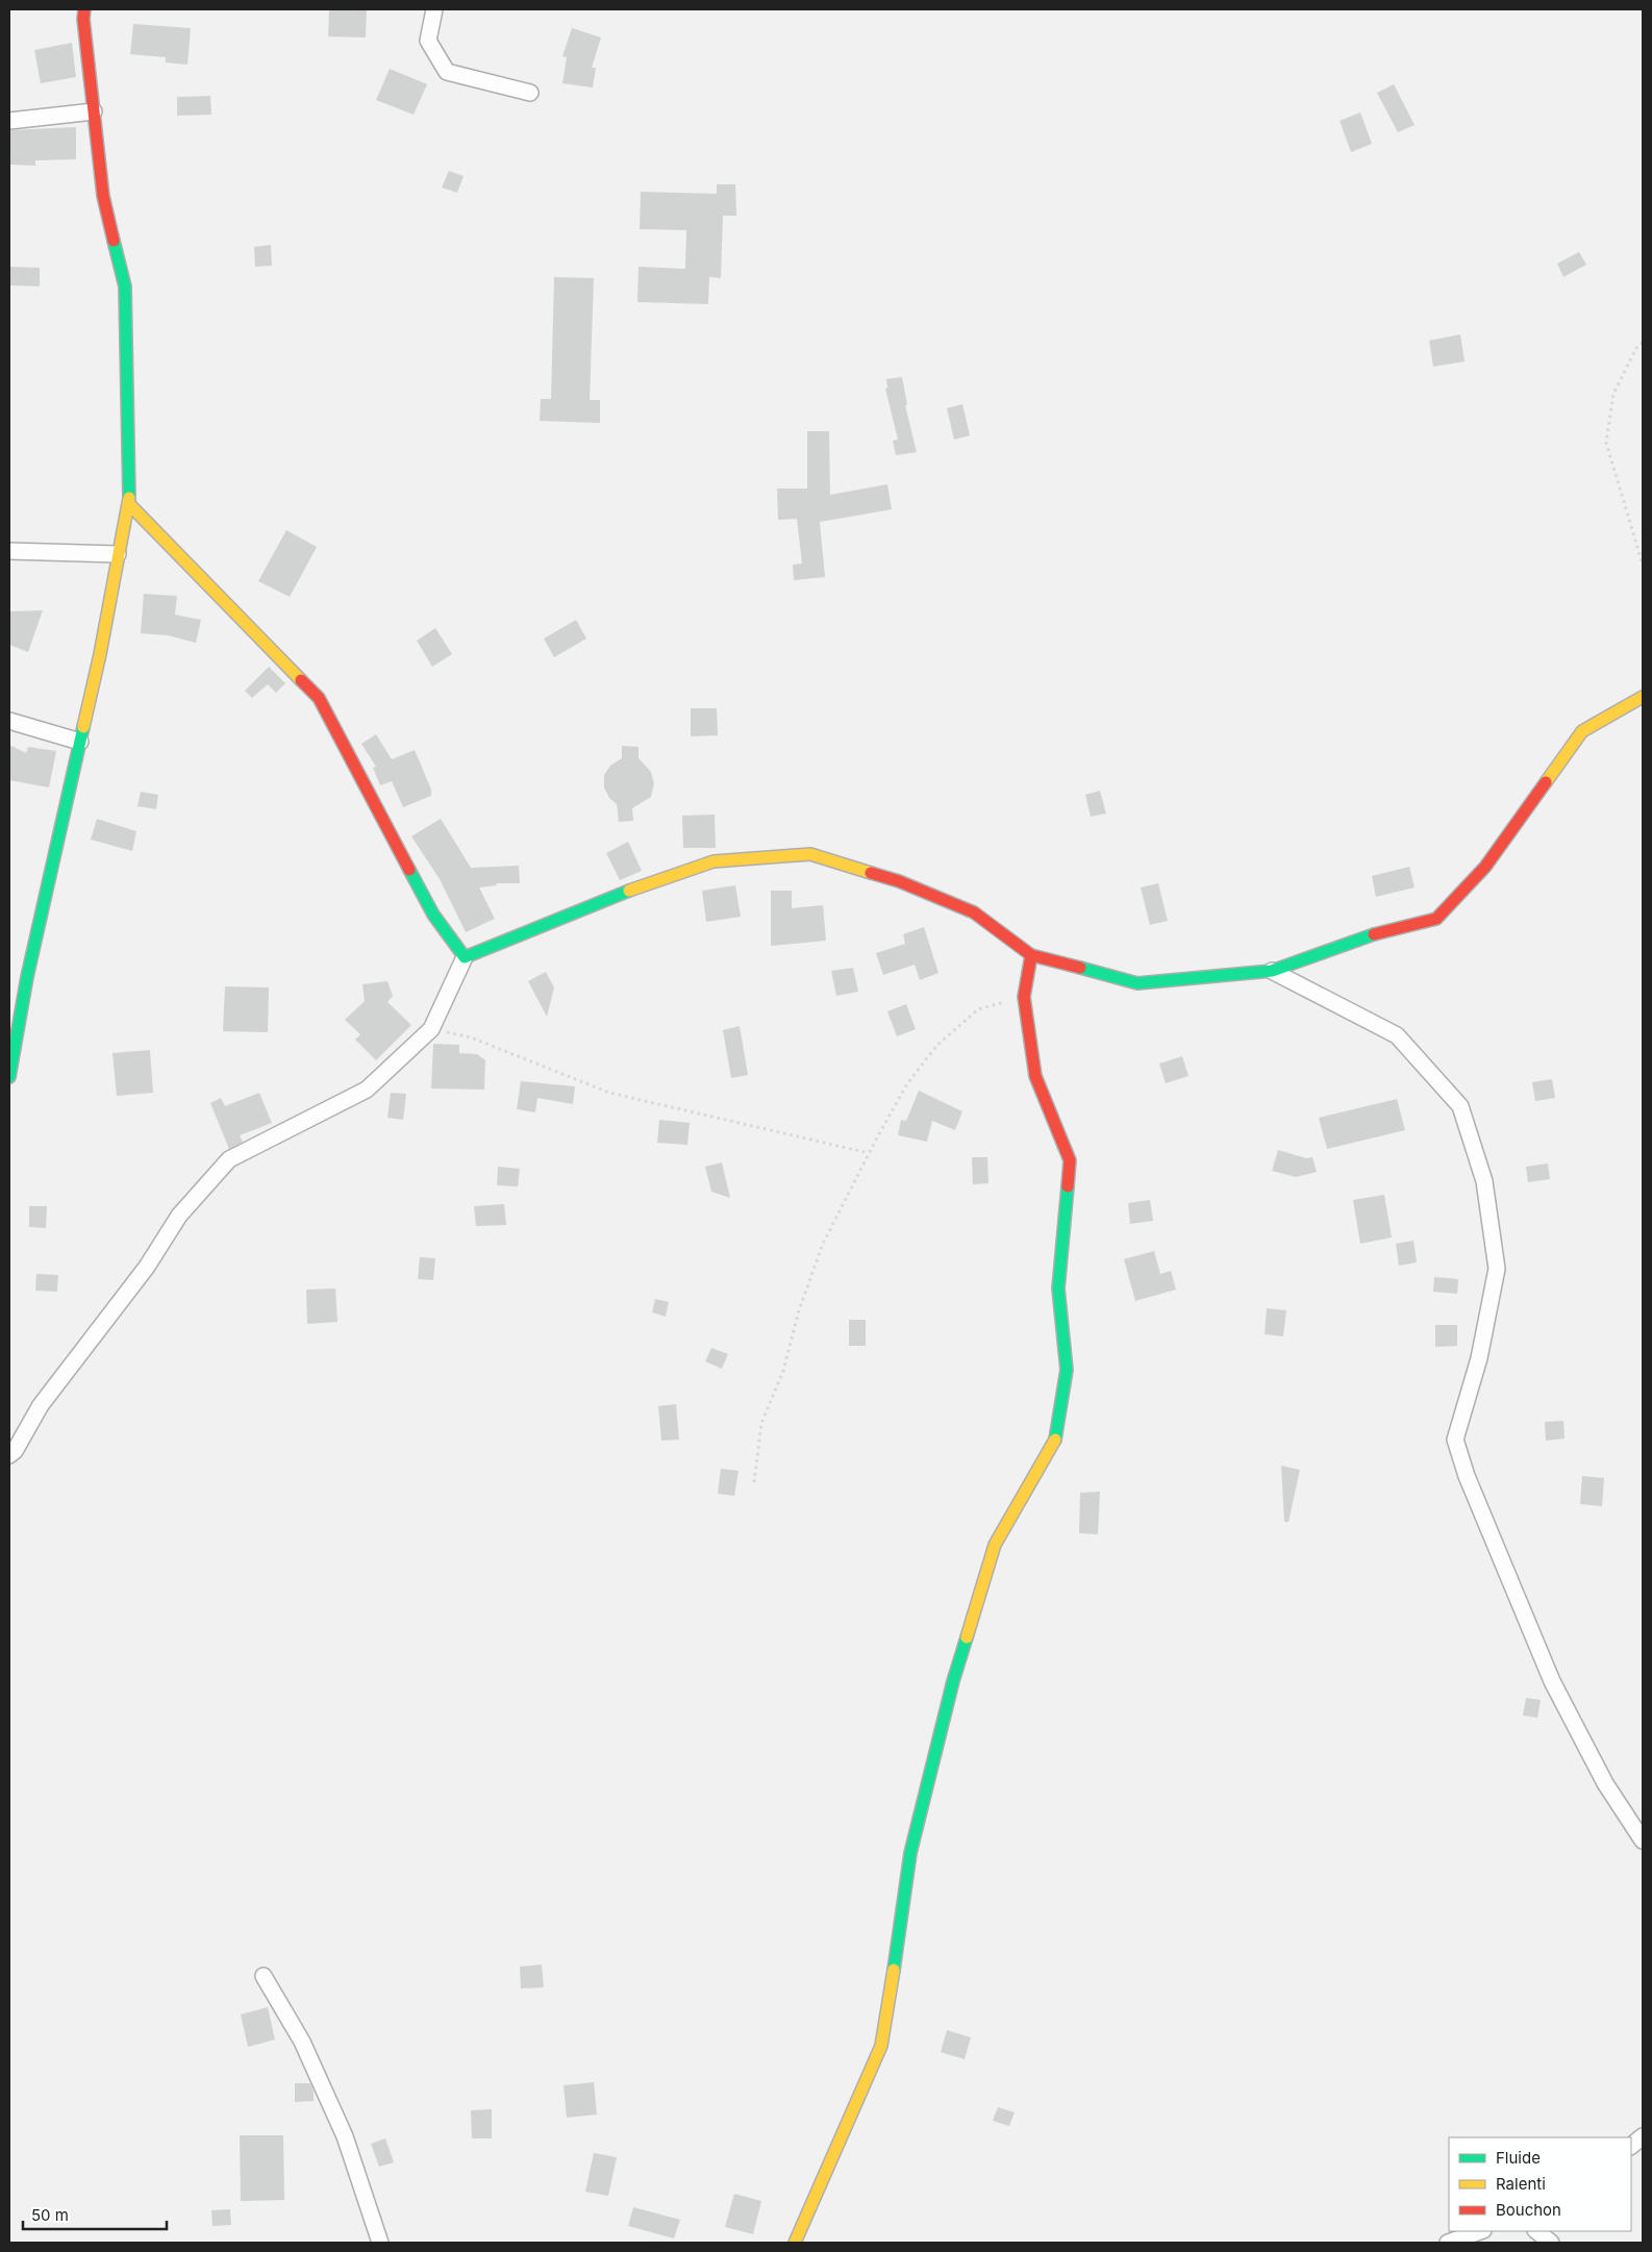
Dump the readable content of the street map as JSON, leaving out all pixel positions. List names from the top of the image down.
{
  "legend": ["Fluide", "Ralenti", "Bouchon"],
  "scale_bar": "50 m"
}
